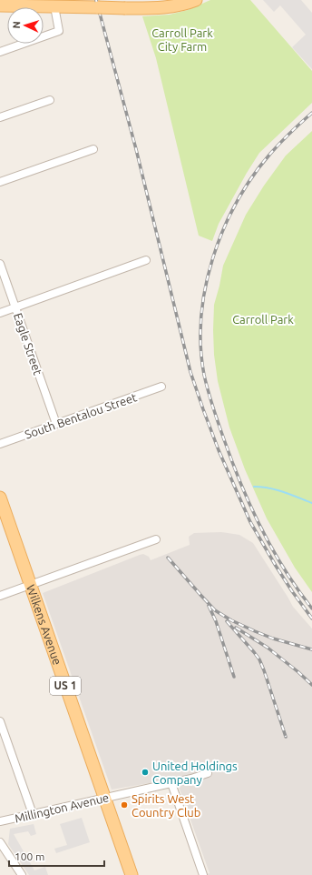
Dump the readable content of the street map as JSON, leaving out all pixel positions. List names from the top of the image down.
{
  "streets": {
    "main road": ["Wilkens Avenue", "US 1"],
    "street": ["Eagle Street", "South Bentalou Street", "Millington Avenue"]
  },
  "crossings": [
    ["Eagle Street", "South Bentalou Street"],
    ["Wilkens Avenue", "Millington Avenue"]
  ],
  "parks": ["Carroll Park City Farm", "Carroll Park"],
  "places": ["United Holdings Company", "Spirits West Country Club"],
  "scale_bar": "100 m",
  "north": "left"
}
